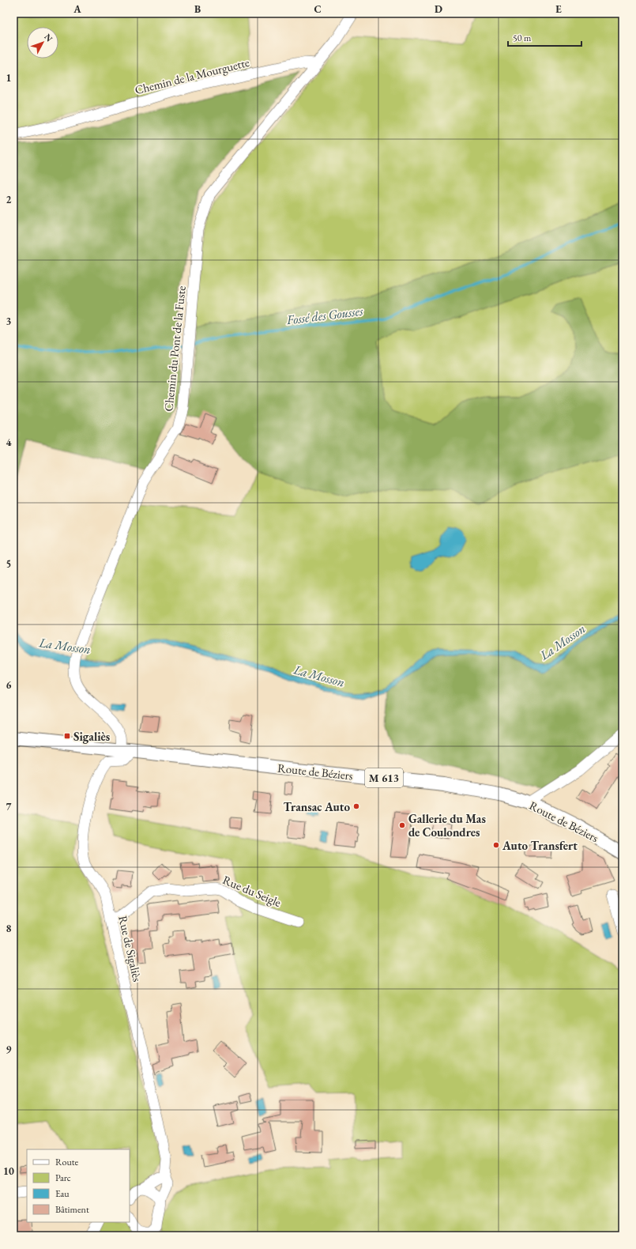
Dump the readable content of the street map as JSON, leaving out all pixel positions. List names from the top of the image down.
{
  "streets": {
    "main road": ["Route de Béziers", "M 613"],
    "street": [
      "Chemin de la Mourguette",
      "Chemin du Pont de la Fuste",
      "Rue du Seigle",
      "Rue de Sigaliès"
    ]
  },
  "crossings": [
    ["Chemin de la Mourguette", "Chemin du Pont de la Fuste"],
    ["Chemin du Pont de la Fuste", "Route de Béziers"],
    ["Chemin du Pont de la Fuste", "Rue de Sigaliès"],
    ["Route de Béziers", "Rue de Sigaliès"],
    ["Rue du Seigle", "Rue de Sigaliès"]
  ],
  "water": ["Fossé des Gousses", "La Mosson"],
  "places": {
    "transit": ["Sigaliès"],
    "other": ["Transac Auto", "Gallerie du Mas de Coulondres", "Auto Transfert"]
  },
  "legend": [
    "Route",
    "Parc",
    "Eau",
    "Bâtiment"
  ],
  "scale_bar": "50 m",
  "north": "top right",
  "grid": {
    "columns": [
      "A",
      "B",
      "C",
      "D",
      "E"
    ],
    "rows": [
      "1",
      "2",
      "3",
      "4",
      "5",
      "6",
      "7",
      "8",
      "9",
      "10"
    ]
  }
}
